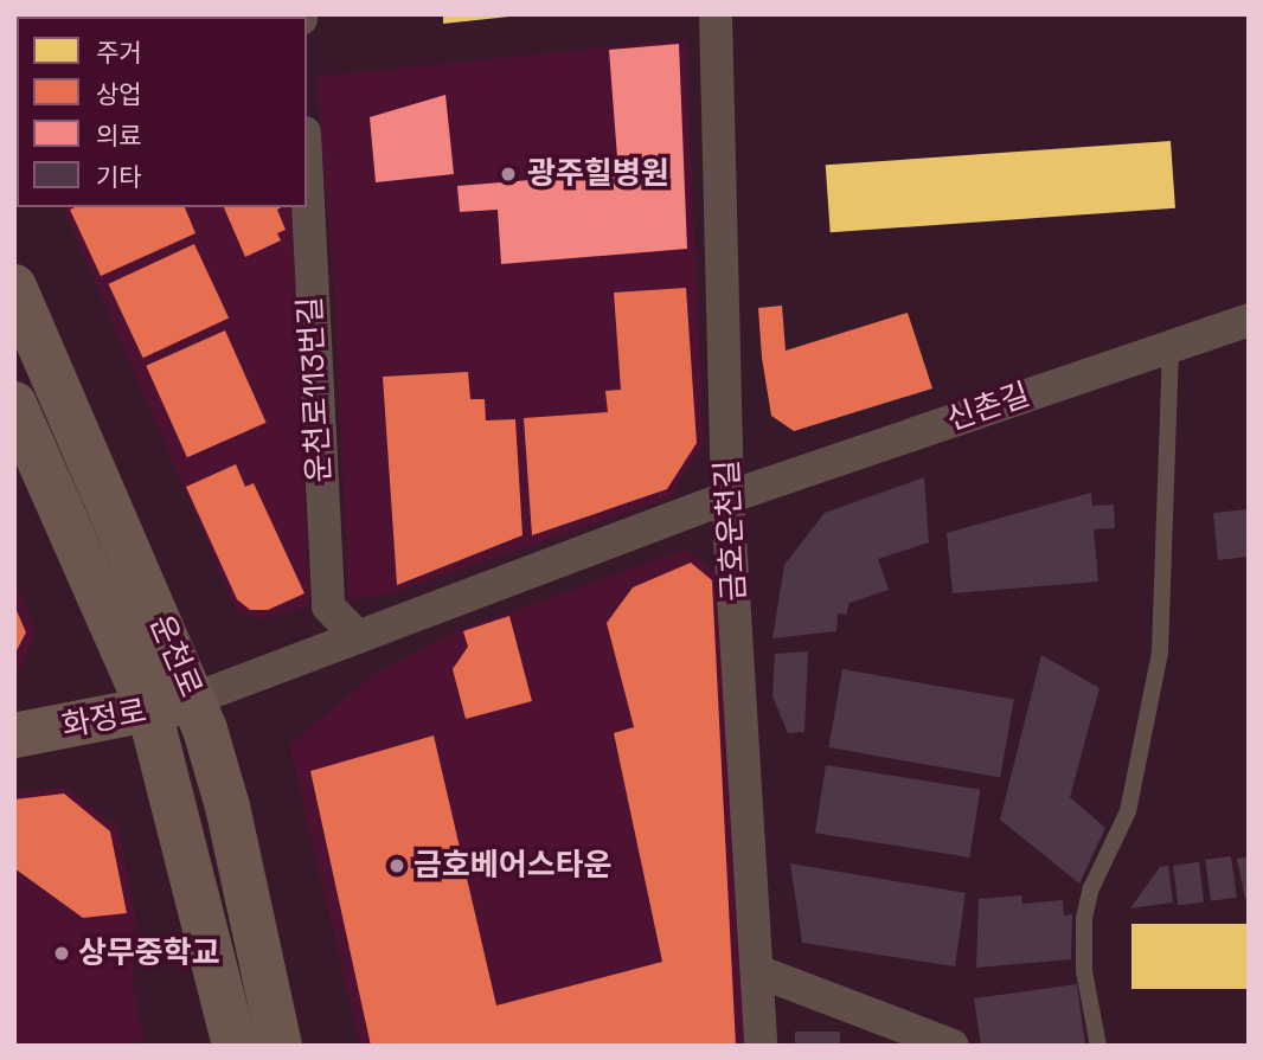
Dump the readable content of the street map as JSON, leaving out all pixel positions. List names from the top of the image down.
{
  "streets": {
    "street": [
      "운천로113번길",
      "신촌길",
      "금호운천길",
      "운천로",
      "화정로"
    ]
  },
  "crossings": [
    ["신촌길", "금호운천길"],
    ["운천로", "화정로"]
  ],
  "places": ["광주힐병원", "금호베어스타운", "상무중학교"],
  "legend": [
    "주거",
    "상업",
    "의료",
    "기타"
  ]
}
